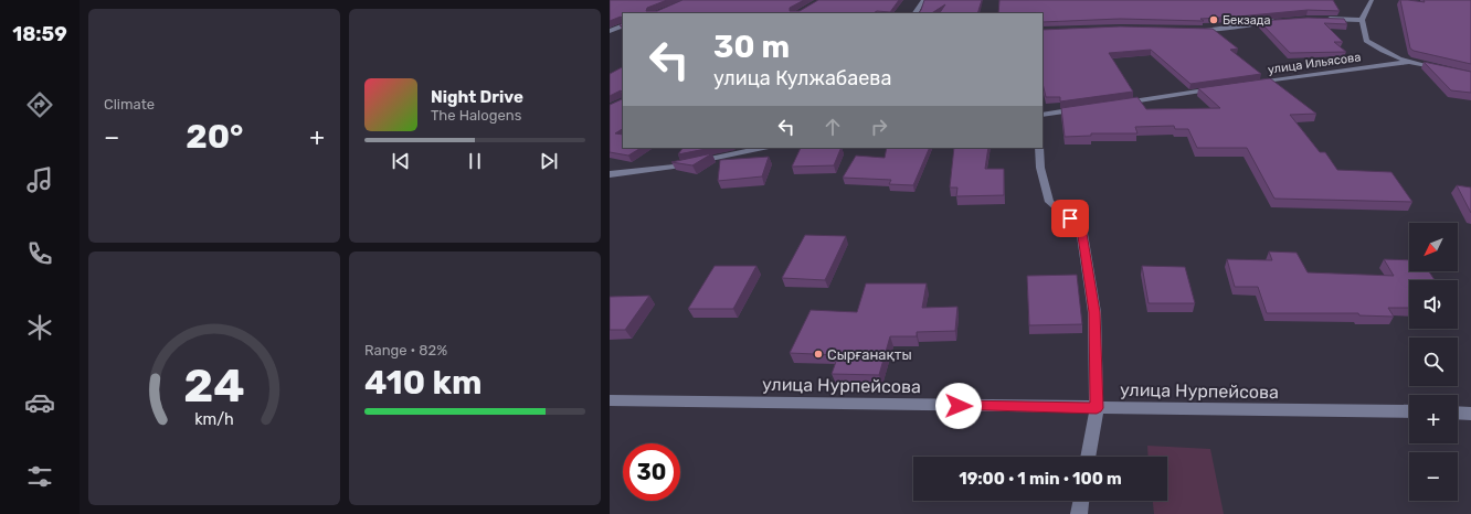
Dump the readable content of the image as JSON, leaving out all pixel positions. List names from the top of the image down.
{
  "streets": {
    "street": ["улица Ильясова", "улица Нурпейсова"]
  },
  "places": ["Бекзада", "Сырғанақты"],
  "north": "bottom left",
  "page": {
    "tabs": "18:59",
    "tile": [
      "Climate",
      ["Range · 82%", "410 km"]
    ],
    "turn": ["30 m", "улица Кулжабаева"],
    "song": ["Night Drive", "The Halogens"],
    "heat": ["−", "20°", "+"],
    "map_buttons": ["+", "−"],
    "limit": "30",
    "trip": "19:00 · 1 min · 100 m",
    "gauge": ["24", "km/h"]
  }
}
